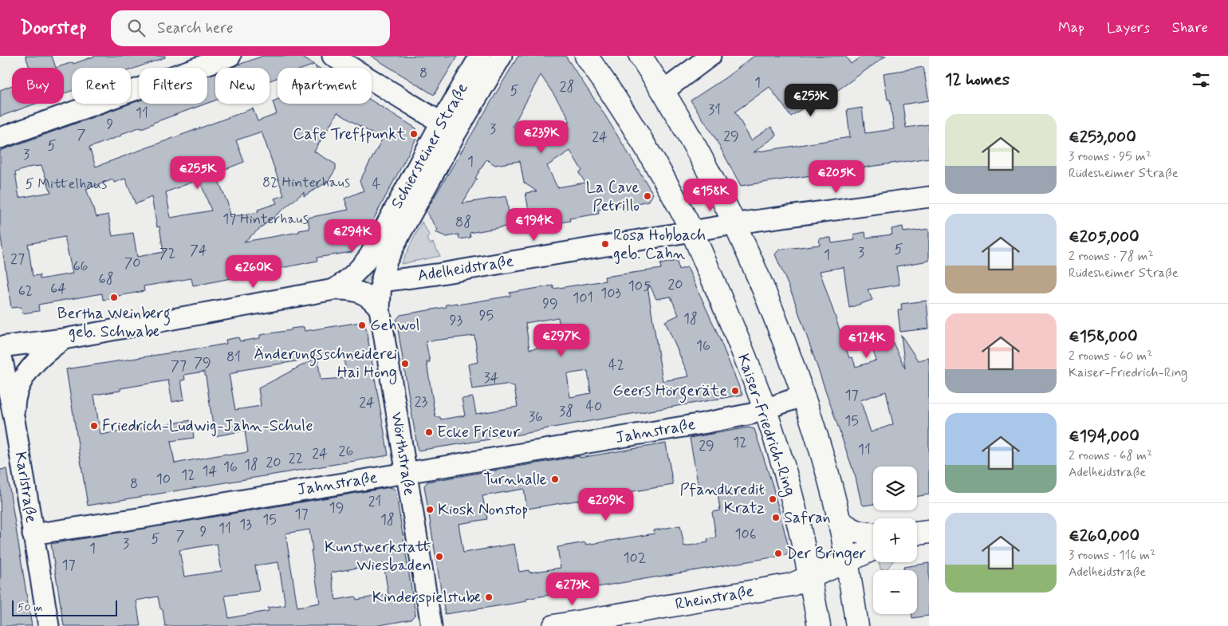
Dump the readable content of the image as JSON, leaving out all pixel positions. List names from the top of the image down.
{
  "streets": {
    "main road": ["Kaiser-Friedrich-Ring", "Rheinstraße"],
    "street": [
      "Schiersteiner Straße",
      "Adelheidstraße",
      "Jahnstraße",
      "Wörthstraße",
      "Karlstraße"
    ]
  },
  "crossings": [
    ["Schiersteiner Straße", "Adelheidstraße"],
    ["Schiersteiner Straße", "Wörthstraße"],
    ["Adelheidstraße", "Kaiser-Friedrich-Ring"],
    ["Adelheidstraße", "Wörthstraße"],
    ["Kaiser-Friedrich-Ring", "Jahnstraße"],
    ["Kaiser-Friedrich-Ring", "Rheinstraße"],
    ["Jahnstraße", "Wörthstraße"],
    ["Jahnstraße", "Karlstraße"]
  ],
  "places": [
    "Cafe Treffpunkt",
    "La Cave Petrillo",
    "Rosa Hobbach geb. Cahn",
    "Bertha Weinberg geb. Schwabe",
    "Gehwol",
    "Änderungsschneiderei Hai Hong",
    "Geers Hörgeräte",
    "Friedrich-Ludwig-Jahn-Schule",
    "Ecke Friseur",
    "Turnhalle",
    "Pfandkredit Kratz",
    "Kiosk Nonstop",
    "Safran",
    "Der Bringer",
    "Kunstwerkstatt Wiesbaden",
    "Kinderspielstube"
  ],
  "house_numbers": [
    "8",
    "1",
    "28",
    "5",
    "31",
    "11",
    "9",
    "3",
    "7",
    "29",
    "24",
    "5",
    "3",
    "1",
    "82 Hinterhaus",
    "5 Mittelhaus",
    "4",
    "17 Hinterhaus",
    "88",
    "5",
    "74",
    "3",
    "72",
    "1",
    "27",
    "70",
    "66",
    "68",
    "20",
    "105",
    "64",
    "62",
    "103",
    "101",
    "99",
    "95",
    "18",
    "93",
    "16",
    "81",
    "79",
    "42",
    "77",
    "34",
    "17",
    "23",
    "24",
    "40",
    "38",
    "36",
    "15",
    "12",
    "29",
    "11",
    "26",
    "24",
    "22",
    "20",
    "18",
    "16",
    "14",
    "12",
    "10",
    "8",
    "21",
    "19",
    "17",
    "15",
    "18",
    "13",
    "11",
    "9",
    "106",
    "7",
    "5",
    "3",
    "1",
    "102",
    "17"
  ],
  "scale_bar": "50 m",
  "page": {
    "header": "Doorstep",
    "search": "Search here",
    "nav": ["Map", "Layers", "Share"],
    "heading": "12 homes",
    "chip": [
      "Buy",
      "Rent",
      "Filters",
      "New",
      "Apartment"
    ],
    "price": [
      "€253K",
      "€239K",
      "€255K",
      "€205K",
      "€158K",
      "€194K",
      "€294K",
      "€260K",
      "€297K",
      "€124K",
      "€209K",
      "€273K"
    ],
    "list": [
      {
        "name": "€253,000",
        "note": "3 rooms · 95 m² · Rüdesheimer Straße"
      },
      {
        "name": "€205,000",
        "note": "2 rooms · 78 m² · Rüdesheimer Straße"
      },
      {
        "name": "€158,000",
        "note": "2 rooms · 60 m² · Kaiser-Friedrich-Ring"
      },
      {
        "name": "€194,000",
        "note": "2 rooms · 68 m² · Adelheidstraße"
      },
      {
        "name": "€260,000",
        "note": "3 rooms · 116 m² · Adelheidstraße"
      }
    ],
    "map_buttons": ["+", "−"],
    "scale": "50 m"
  }
}
